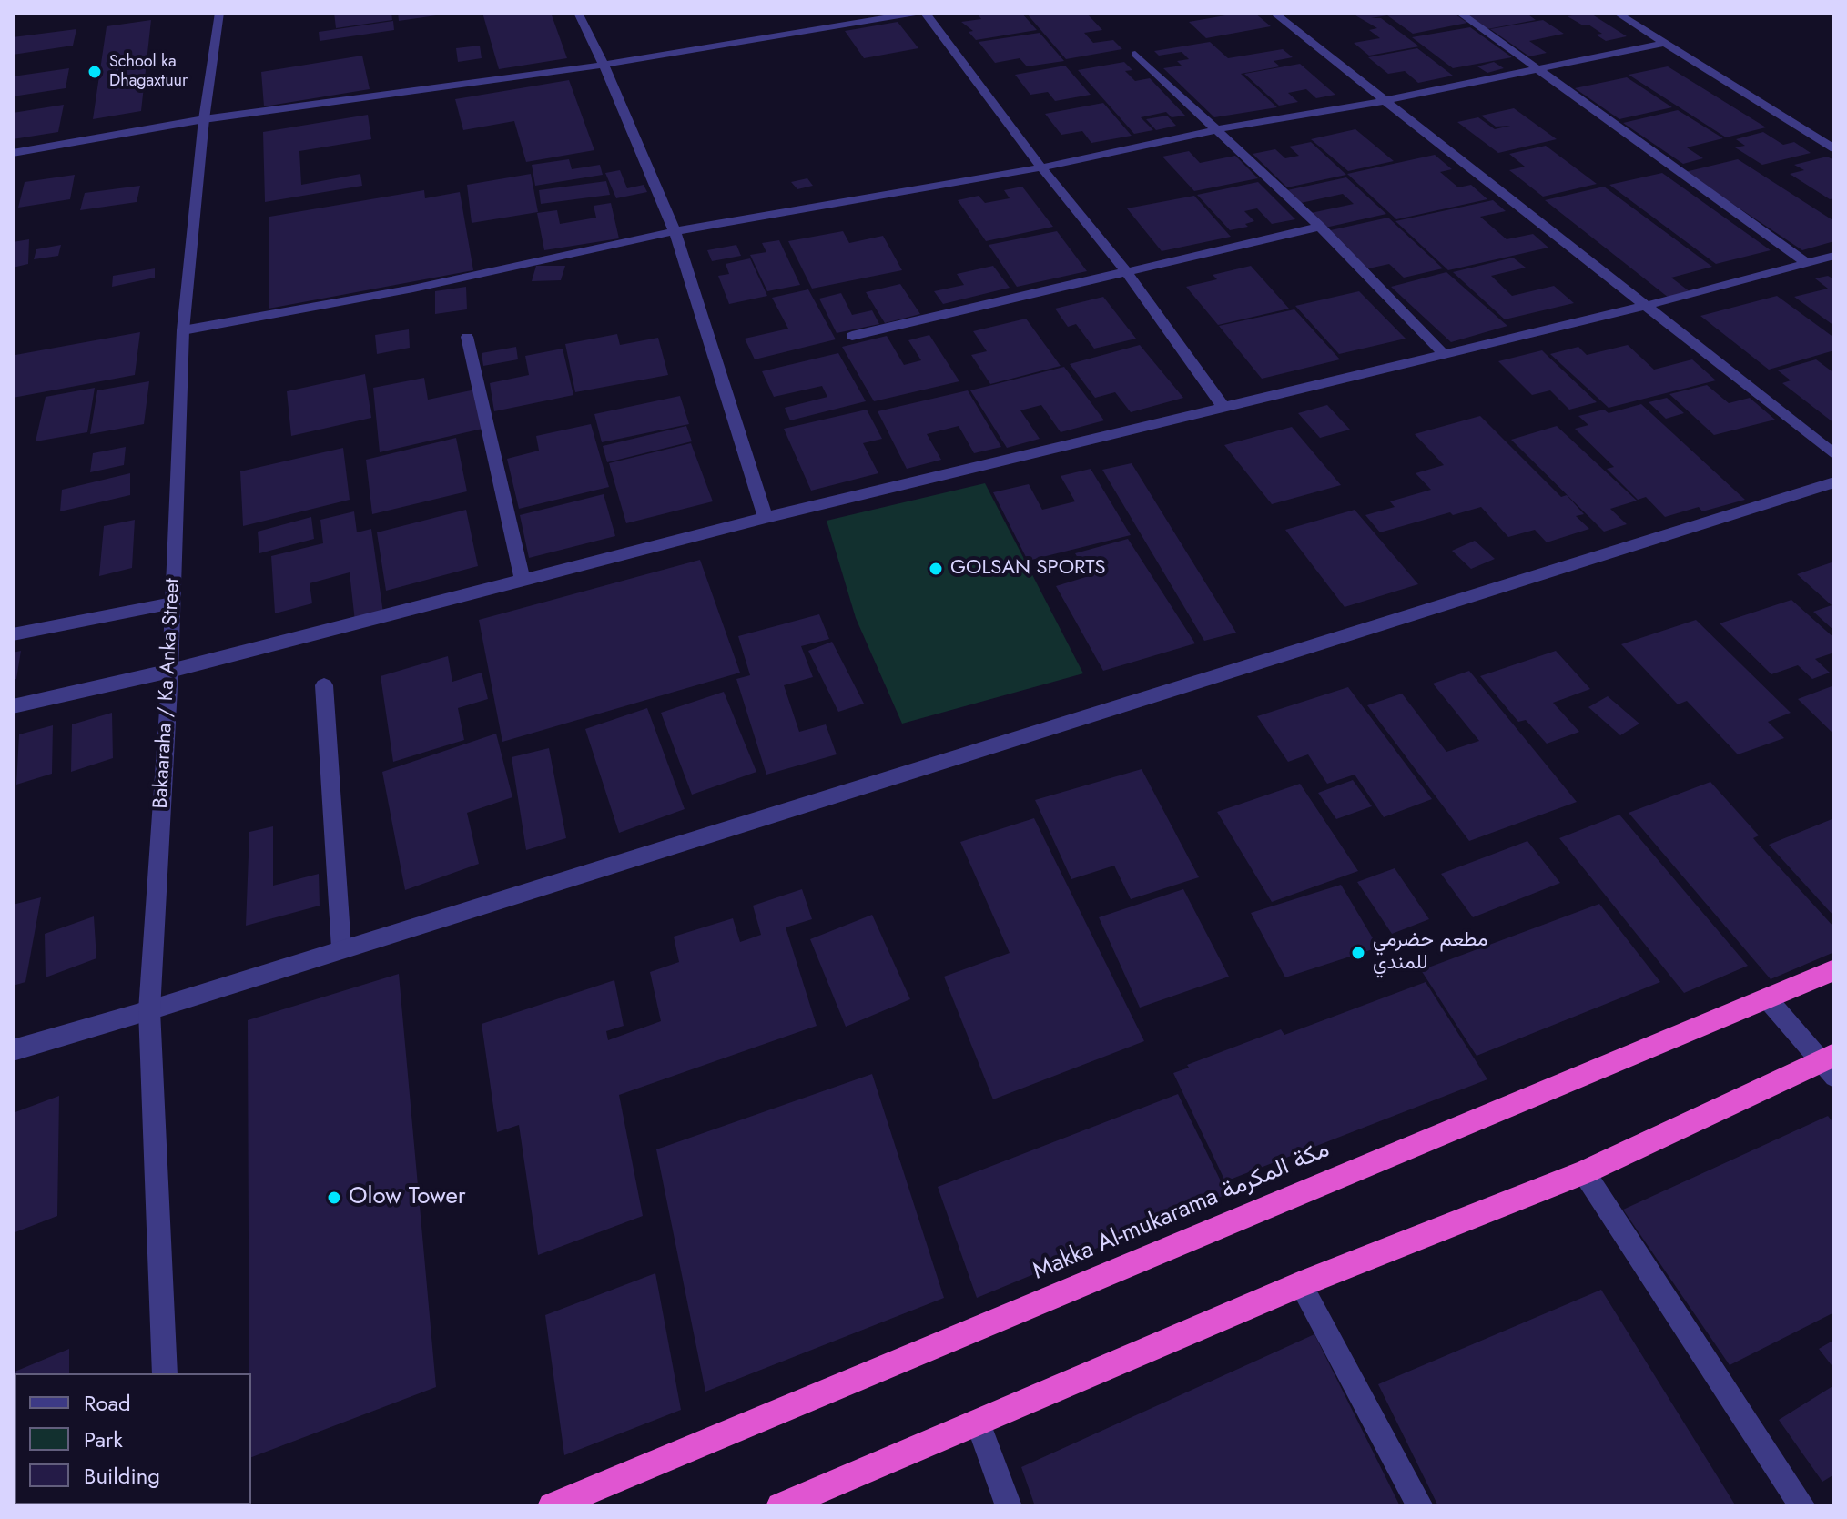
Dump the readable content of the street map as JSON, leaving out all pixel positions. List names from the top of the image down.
{
  "streets": {
    "highway": ["Makka Al-mukarama مكة المكرمة"],
    "street": ["Bakaaraha / Ka Anka Street"]
  },
  "places": [
    "School ka Dhagaxtuur",
    "GOLSAN SPORTS",
    "مطعم حضرمي للمندي",
    "Olow Tower"
  ],
  "legend": ["Road", "Park", "Building"]
}
